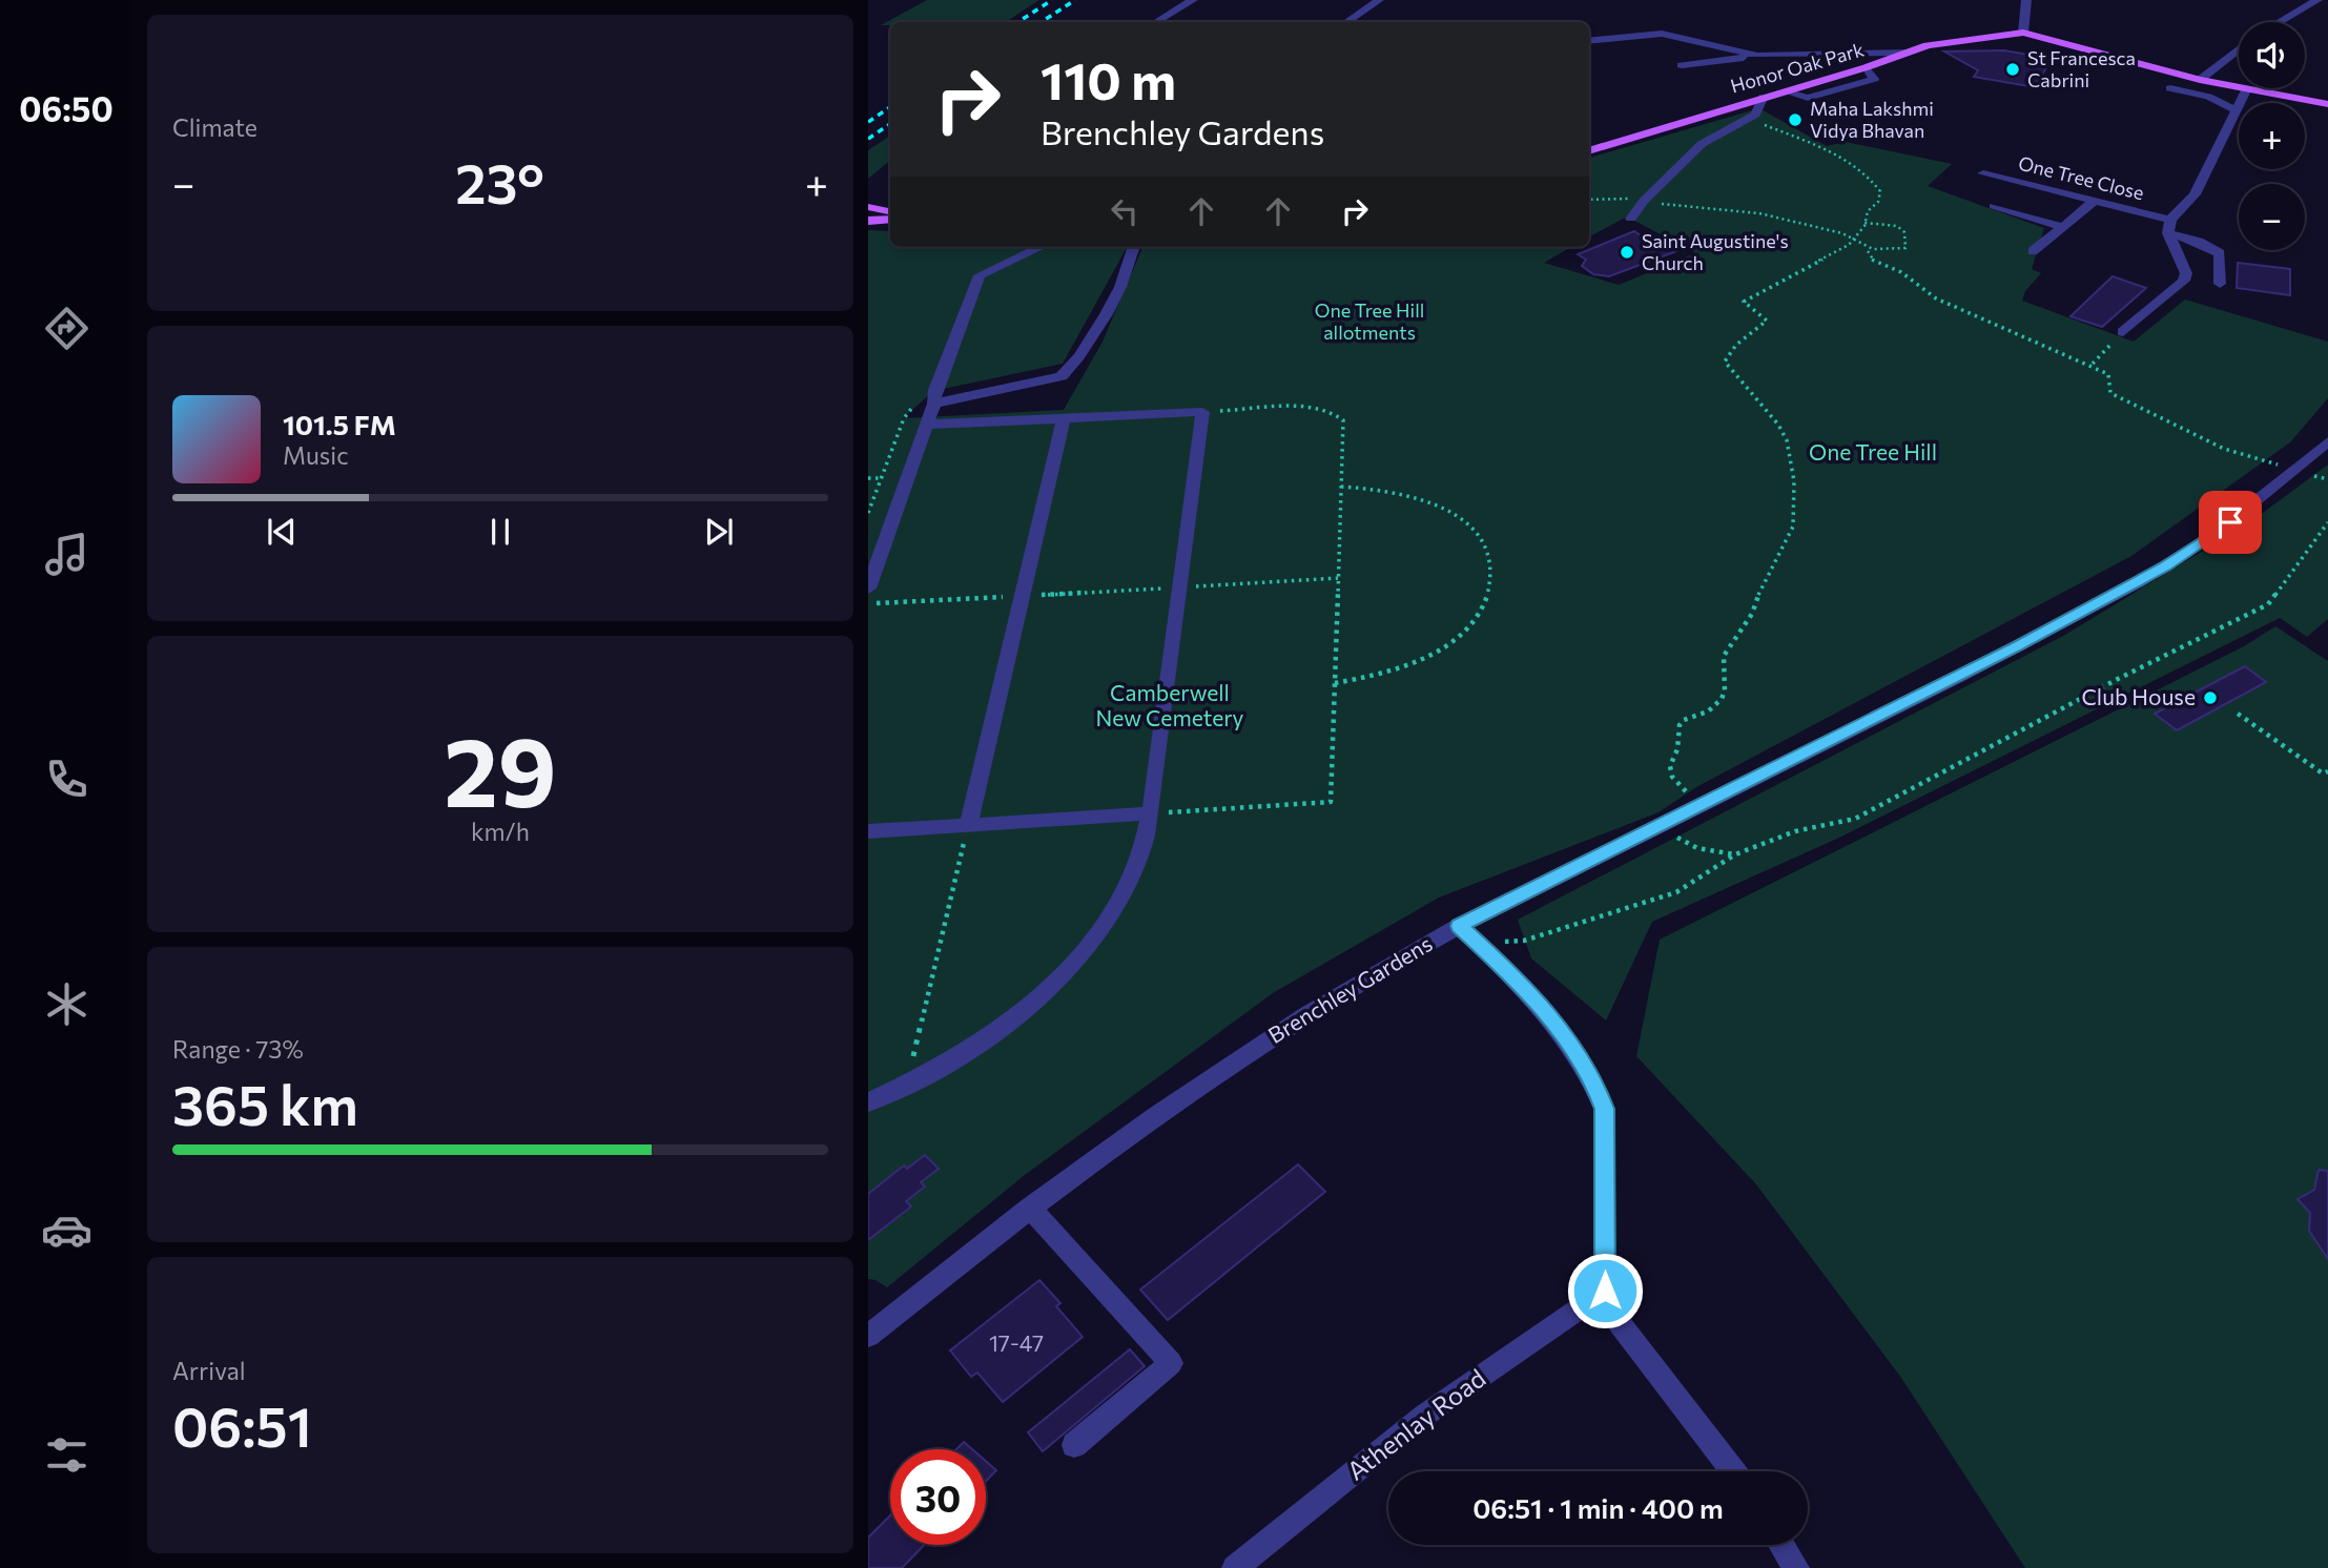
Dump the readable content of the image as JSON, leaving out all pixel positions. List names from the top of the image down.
{
  "streets": {
    "main road": ["Honor Oak Park"],
    "street": ["One Tree Close", "Brenchley Gardens", "Athenlay Road"]
  },
  "parks": ["One Tree Hill allotments", "One Tree Hill", "Camberwell New Cemetery"],
  "places": [
    "St Francesca Cabrini",
    "Maha Lakshmi Vidya Bhavan",
    "Saint Augustine's Church",
    "Club House"
  ],
  "house_numbers": ["17-47"],
  "page": {
    "tabs": "06:50",
    "tile": [
      "Climate",
      ["29", "km/h"],
      ["Range · 73%", "365 km"],
      ["Arrival", "06:51"]
    ],
    "map_buttons": ["+", "−"],
    "turn": ["110 m", "Brenchley Gardens"],
    "heat": ["−", "23°", "+"],
    "song": ["101.5 FM", "Music"],
    "limit": "30",
    "trip": "06:51 · 1 min · 400 m"
  }
}
